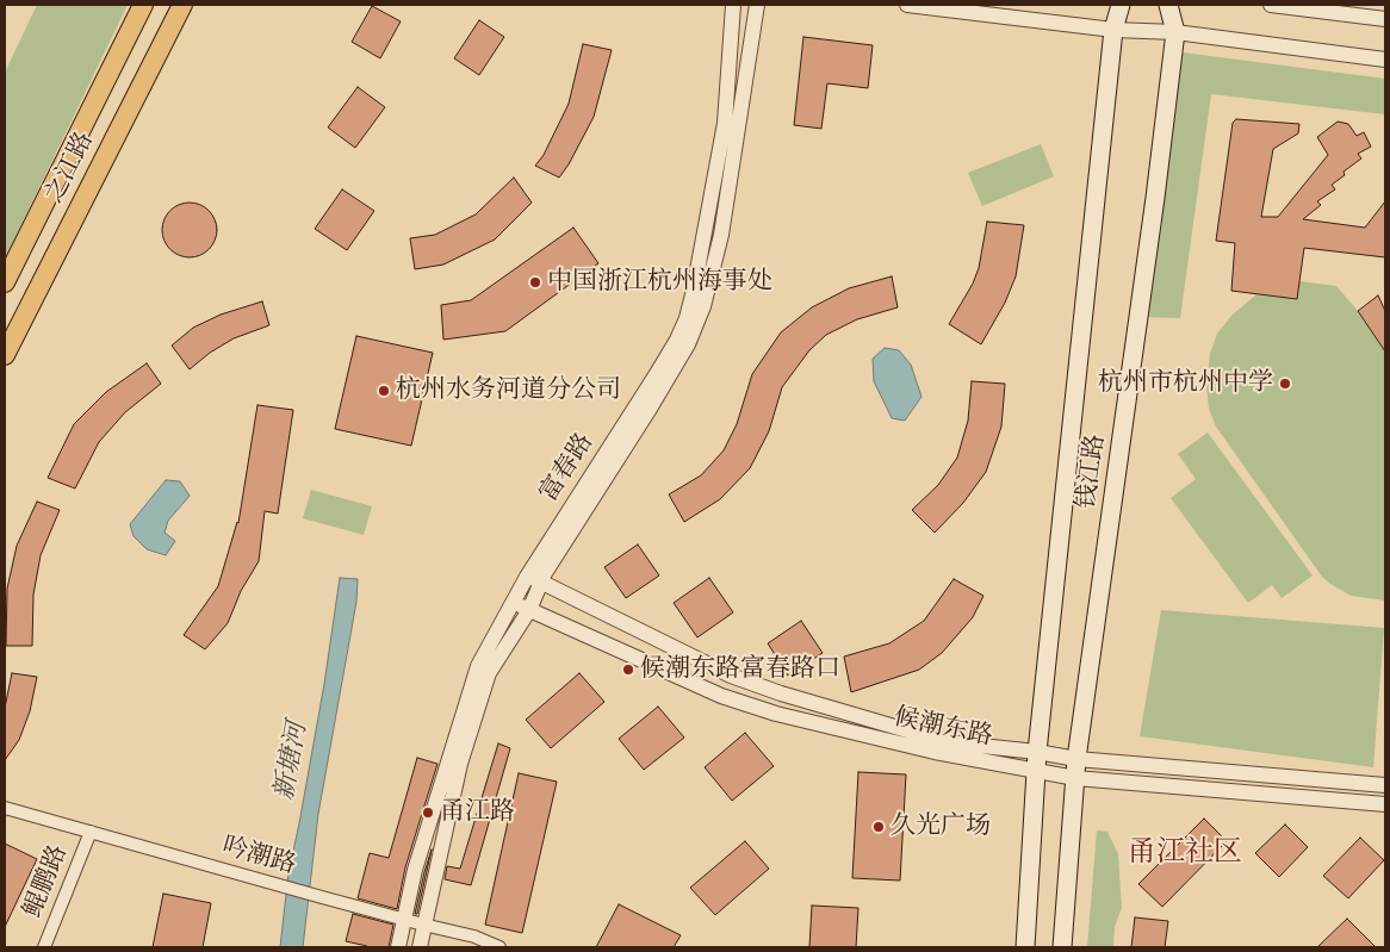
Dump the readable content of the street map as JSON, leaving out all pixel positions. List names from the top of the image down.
{
  "streets": {
    "main road": ["之江路", "钱江路"],
    "street": [
      "富春路",
      "候潮东路",
      "吟潮路",
      "鲲鹏路"
    ]
  },
  "crossings": [
    ["富春路", "候潮东路"],
    ["富春路", "吟潮路"],
    ["钱江路", "候潮东路"],
    ["吟潮路", "鲲鹏路"]
  ],
  "districts": ["甬江社区"],
  "water": ["新塘河"],
  "places": [
    "中国浙江杭州海事处",
    "杭州市杭州中学",
    "杭州水务河道分公司",
    "候潮东路富春路口",
    "甬江路",
    "久光广场"
  ]
}
